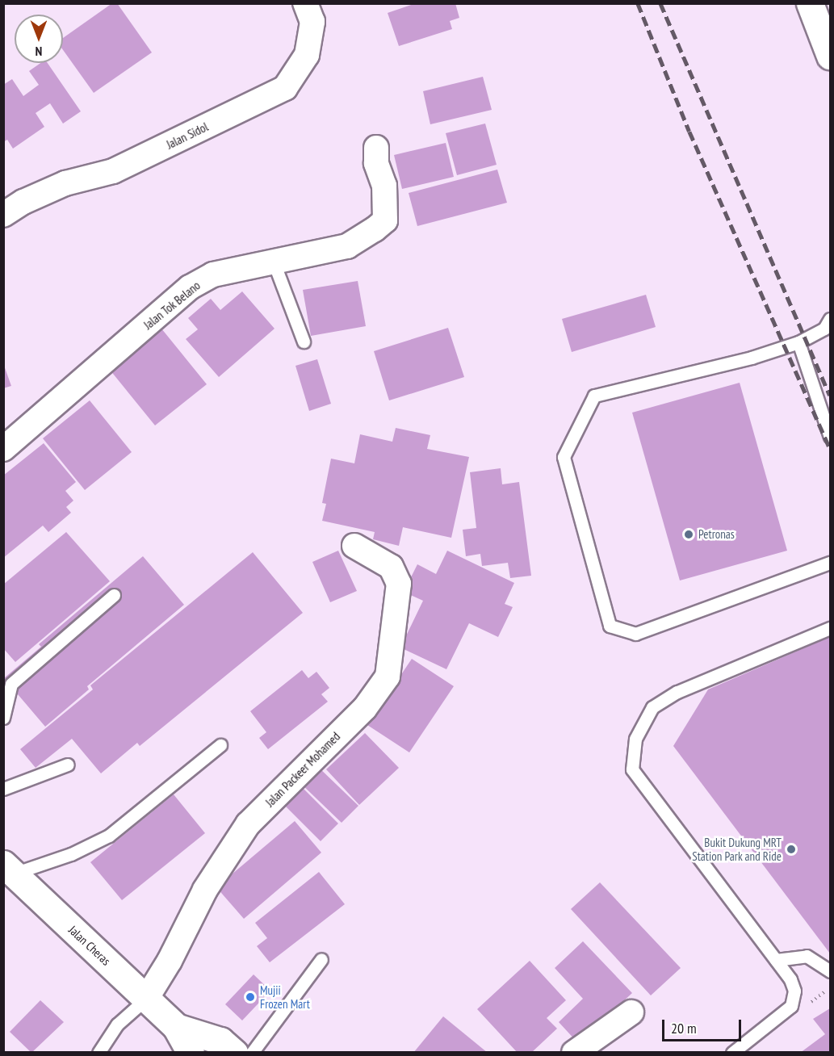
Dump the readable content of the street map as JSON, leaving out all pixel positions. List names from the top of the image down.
{
  "streets": {
    "main road": ["Jalan Cheras"],
    "street": ["Jalan Sidol", "Jalan Tok Belano", "Jalan Packeer Mohamed"]
  },
  "crossings": [
    ["Jalan Packeer Mohamed", "Jalan Cheras"]
  ],
  "places": ["Petronas", "Bukit Dukung MRT Station Park and Ride", "Mujii Frozen Mart"],
  "scale_bar": "20 m",
  "north": "bottom"
}
